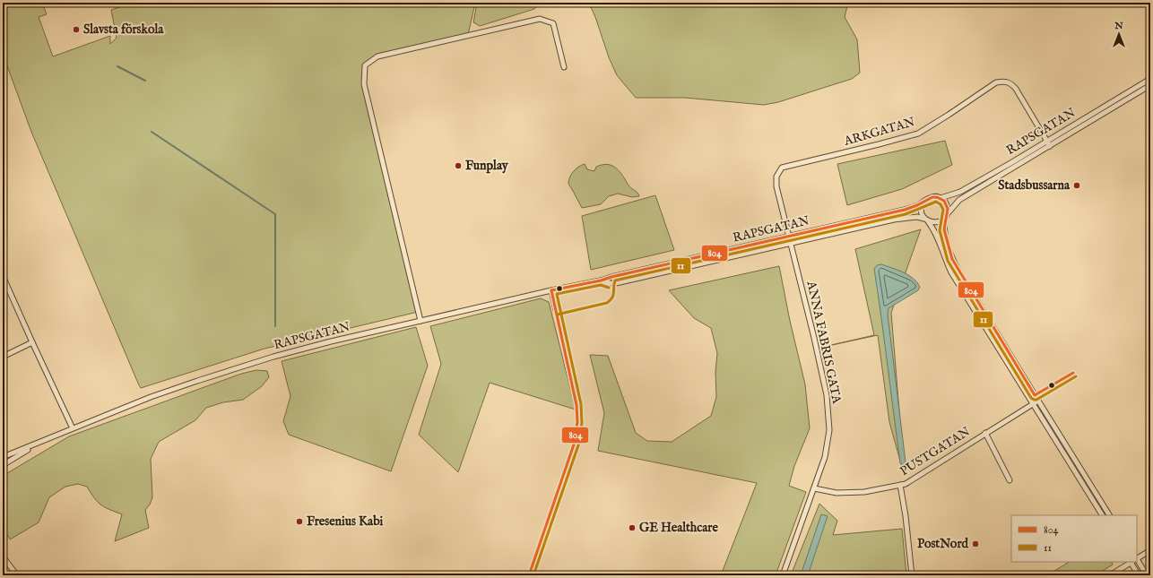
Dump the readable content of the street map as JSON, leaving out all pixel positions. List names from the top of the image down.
{
  "streets": {
    "street": [
      "ARKGATAN",
      "RAPSGATAN",
      "ANNA FABRIS GATA",
      "PUSTGATAN"
    ]
  },
  "crossings": [
    ["ARKGATAN", "RAPSGATAN"],
    ["ARKGATAN", "ANNA FABRIS GATA"],
    ["RAPSGATAN", "ANNA FABRIS GATA"],
    ["ANNA FABRIS GATA", "PUSTGATAN"]
  ],
  "places": [
    "Slavsta förskola",
    "Funplay",
    "Stadsbussarna",
    "Fresenius Kabi",
    "GE Healthcare",
    "PostNord"
  ],
  "lines": ["transit line 804", "transit line 11"],
  "legend": ["804", "11"],
  "north": "top"
}
